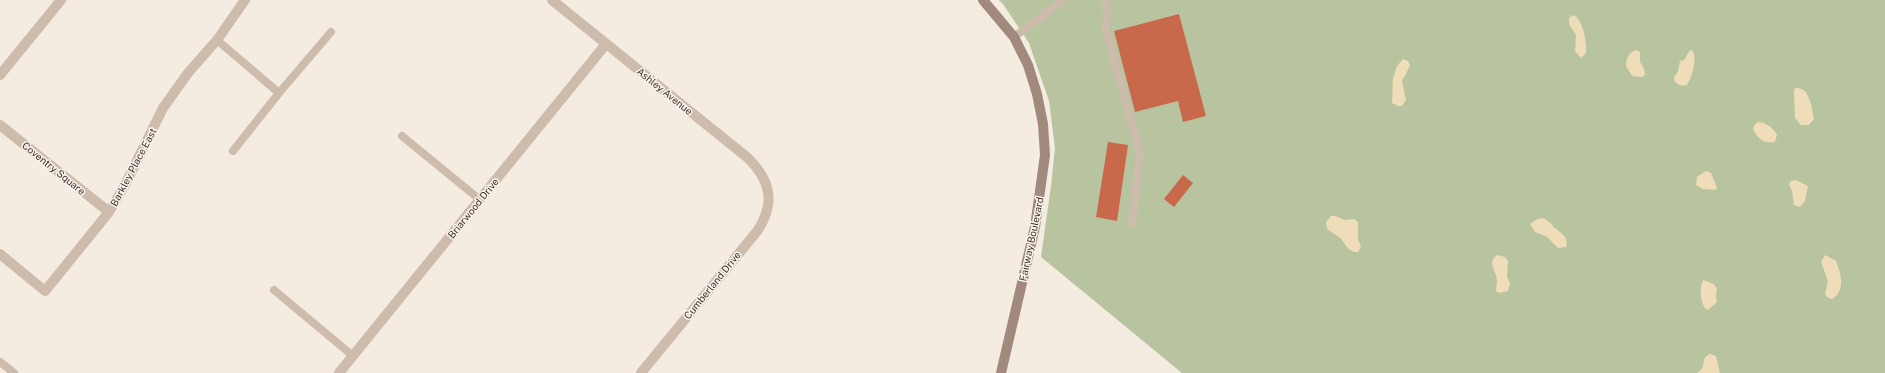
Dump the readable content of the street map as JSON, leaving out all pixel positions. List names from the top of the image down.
{
  "streets": {
    "street": [
      "Ashley Avenue",
      "Barkley Place East",
      "Coventry Square",
      "Briarwood Drive",
      "Fairway Boulevard",
      "Cumberland Drive"
    ]
  },
  "crossings": [
    ["Ashley Avenue", "Briarwood Drive"],
    ["Ashley Avenue", "Cumberland Drive"],
    ["Barkley Place East", "Coventry Square"]
  ]
}
